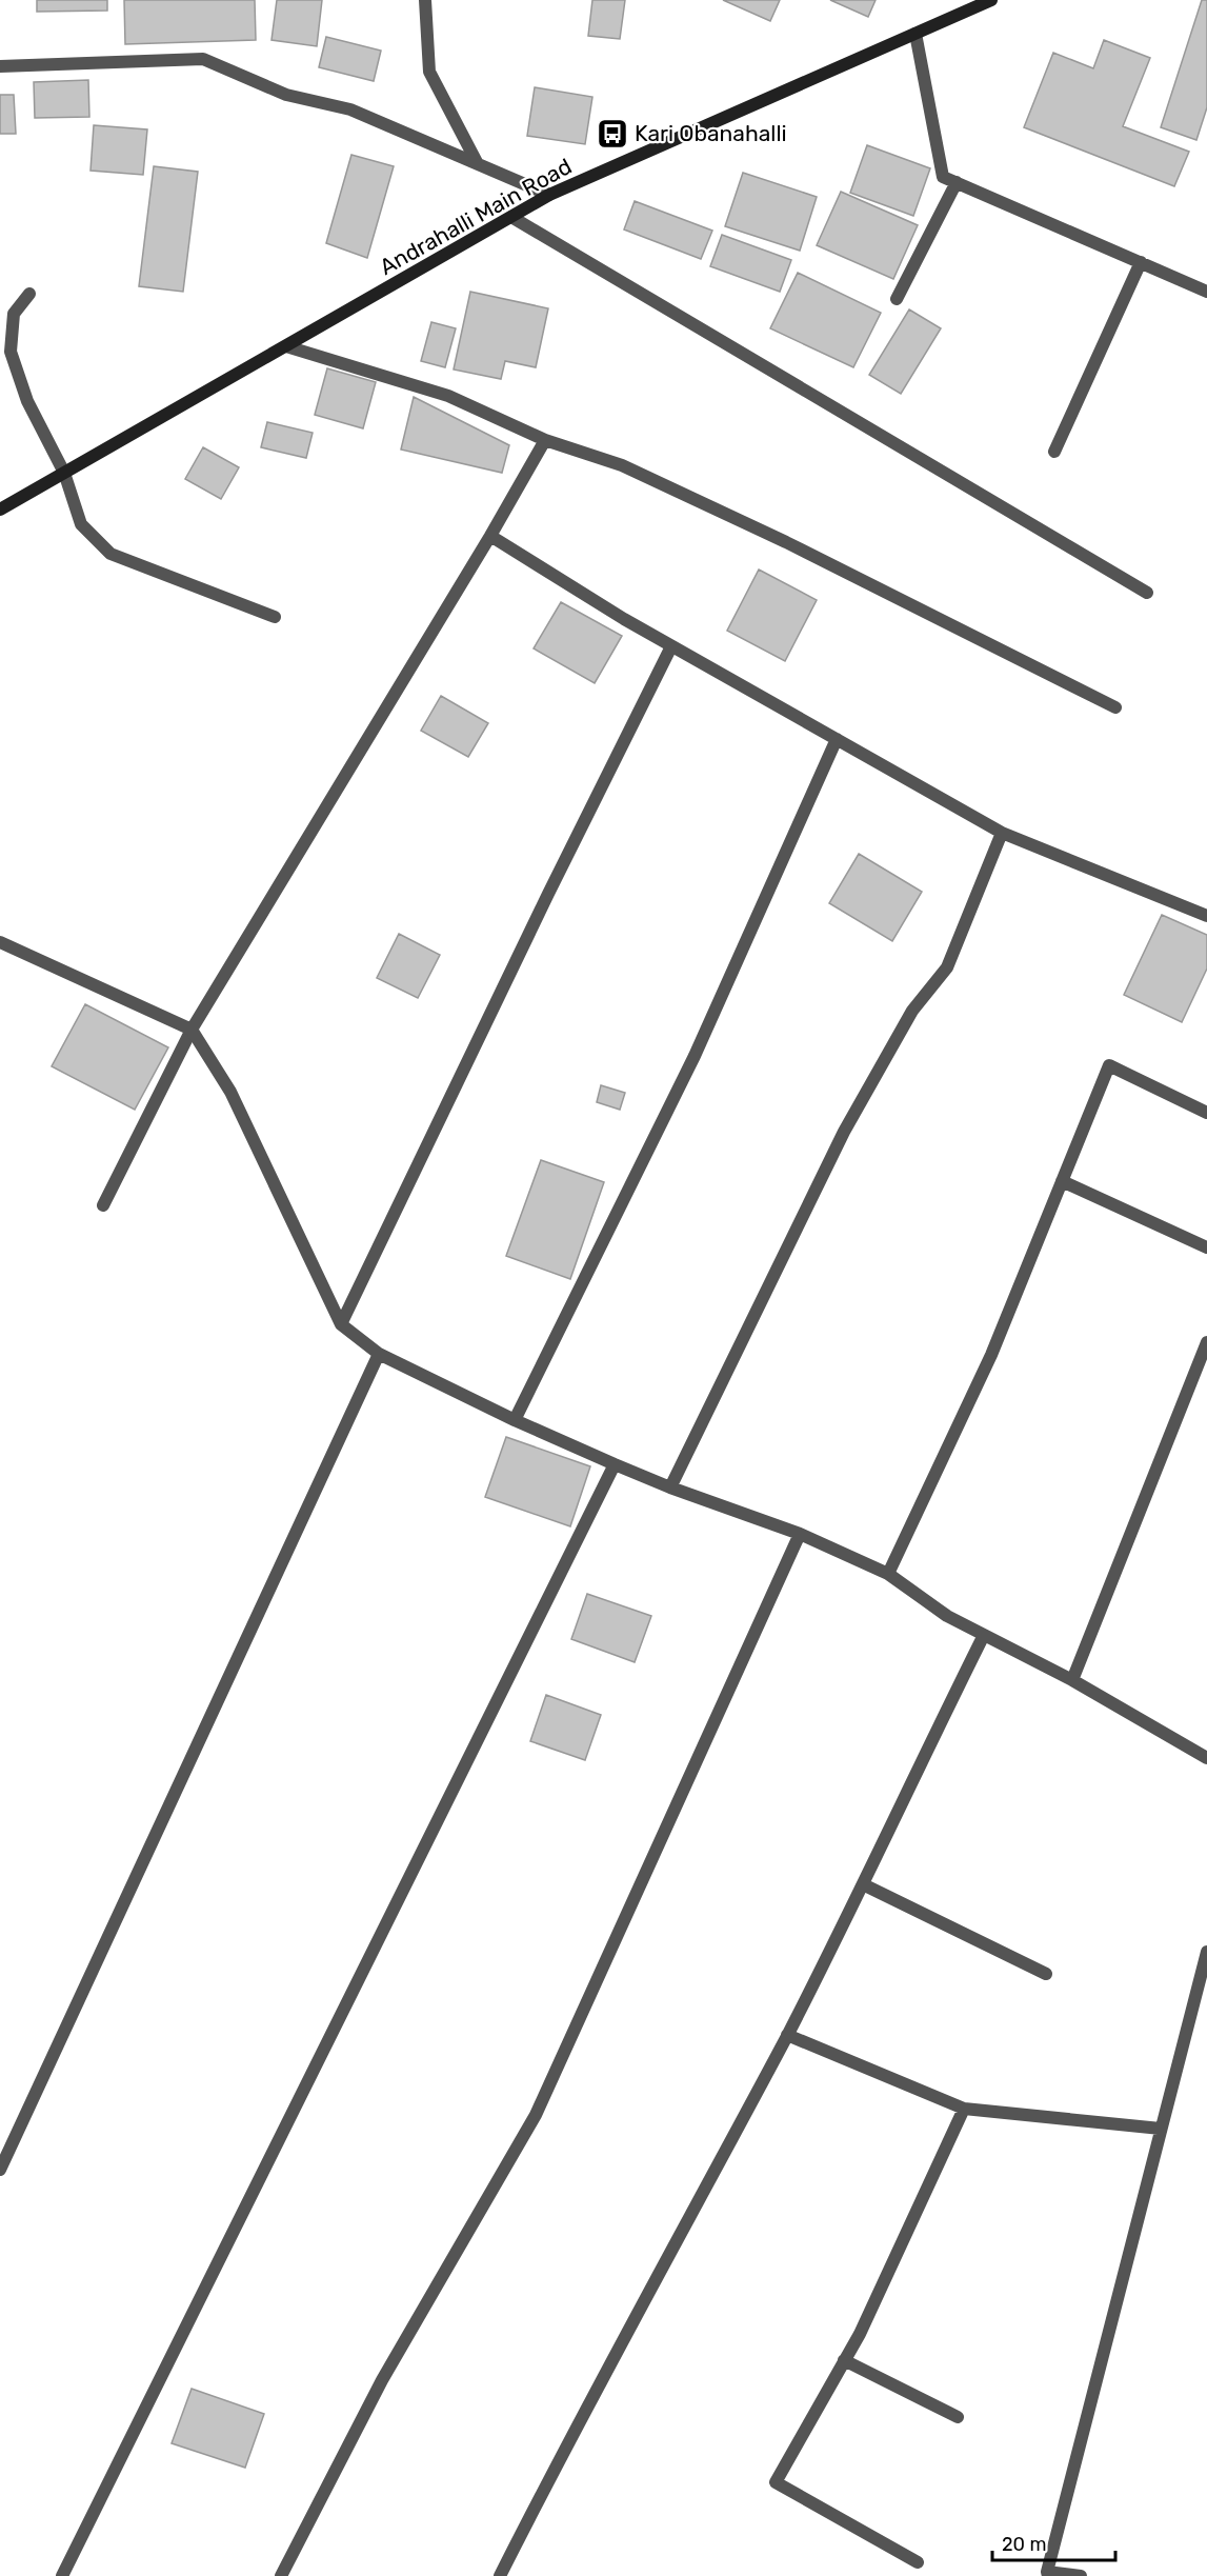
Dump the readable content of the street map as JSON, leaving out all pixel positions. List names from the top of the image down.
{
  "streets": {
    "main road": ["Andrahalli Main Road"]
  },
  "places": {
    "bus stop": ["Kari Obanahalli"]
  },
  "scale_bar": "20 m"
}
